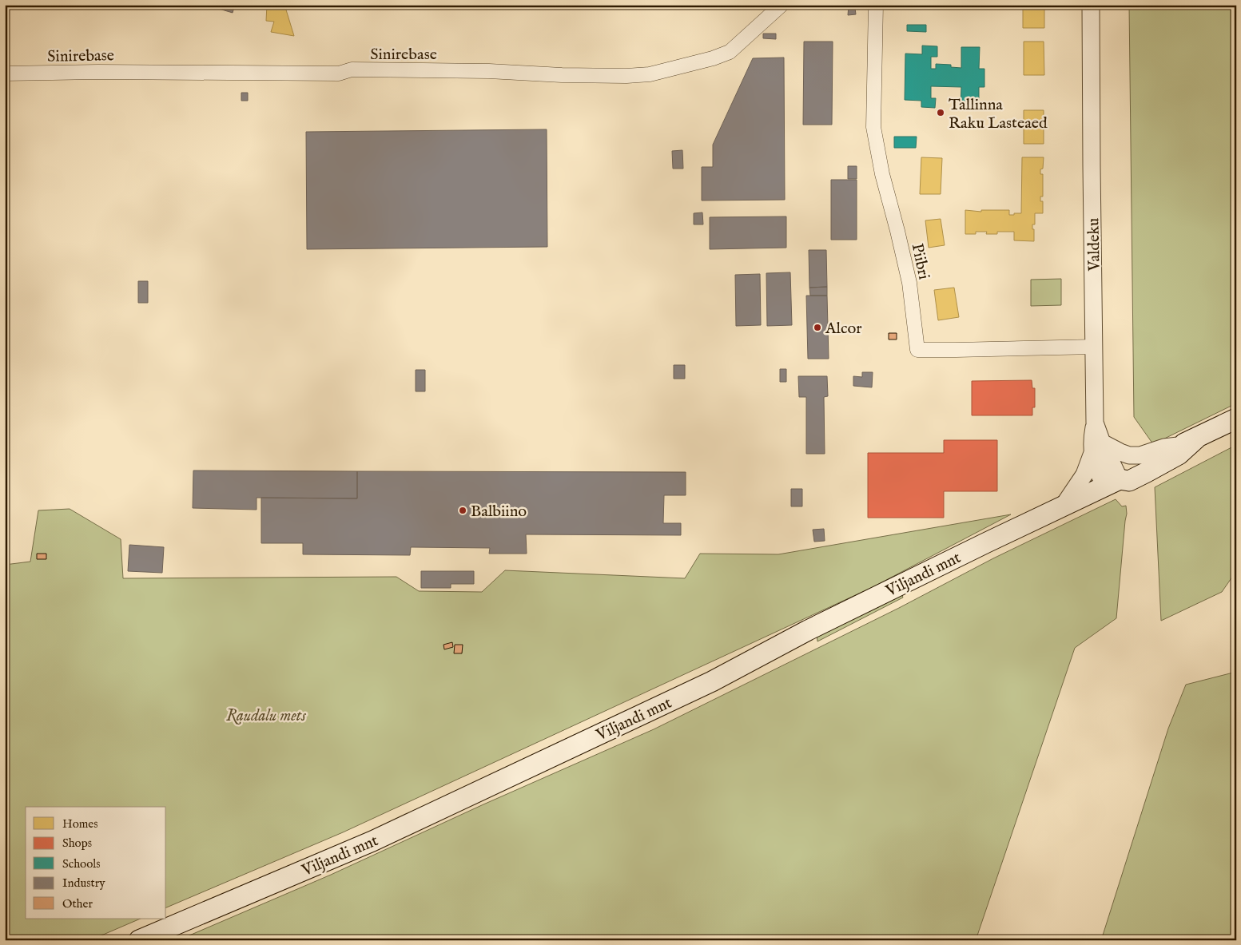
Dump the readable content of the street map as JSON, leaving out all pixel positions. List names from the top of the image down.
{
  "streets": {
    "main road": ["Viljandi mnt"],
    "street": ["Sinirebase", "Valdeku", "Piibri"]
  },
  "crossings": [
    ["Valdeku", "Piibri"]
  ],
  "parks": ["Raudalu mets"],
  "places": ["Tallinna Raku Lasteaed", "Alcor", "Balbiino"],
  "legend": [
    "Homes",
    "Shops",
    "Schools",
    "Industry",
    "Other"
  ]
}
